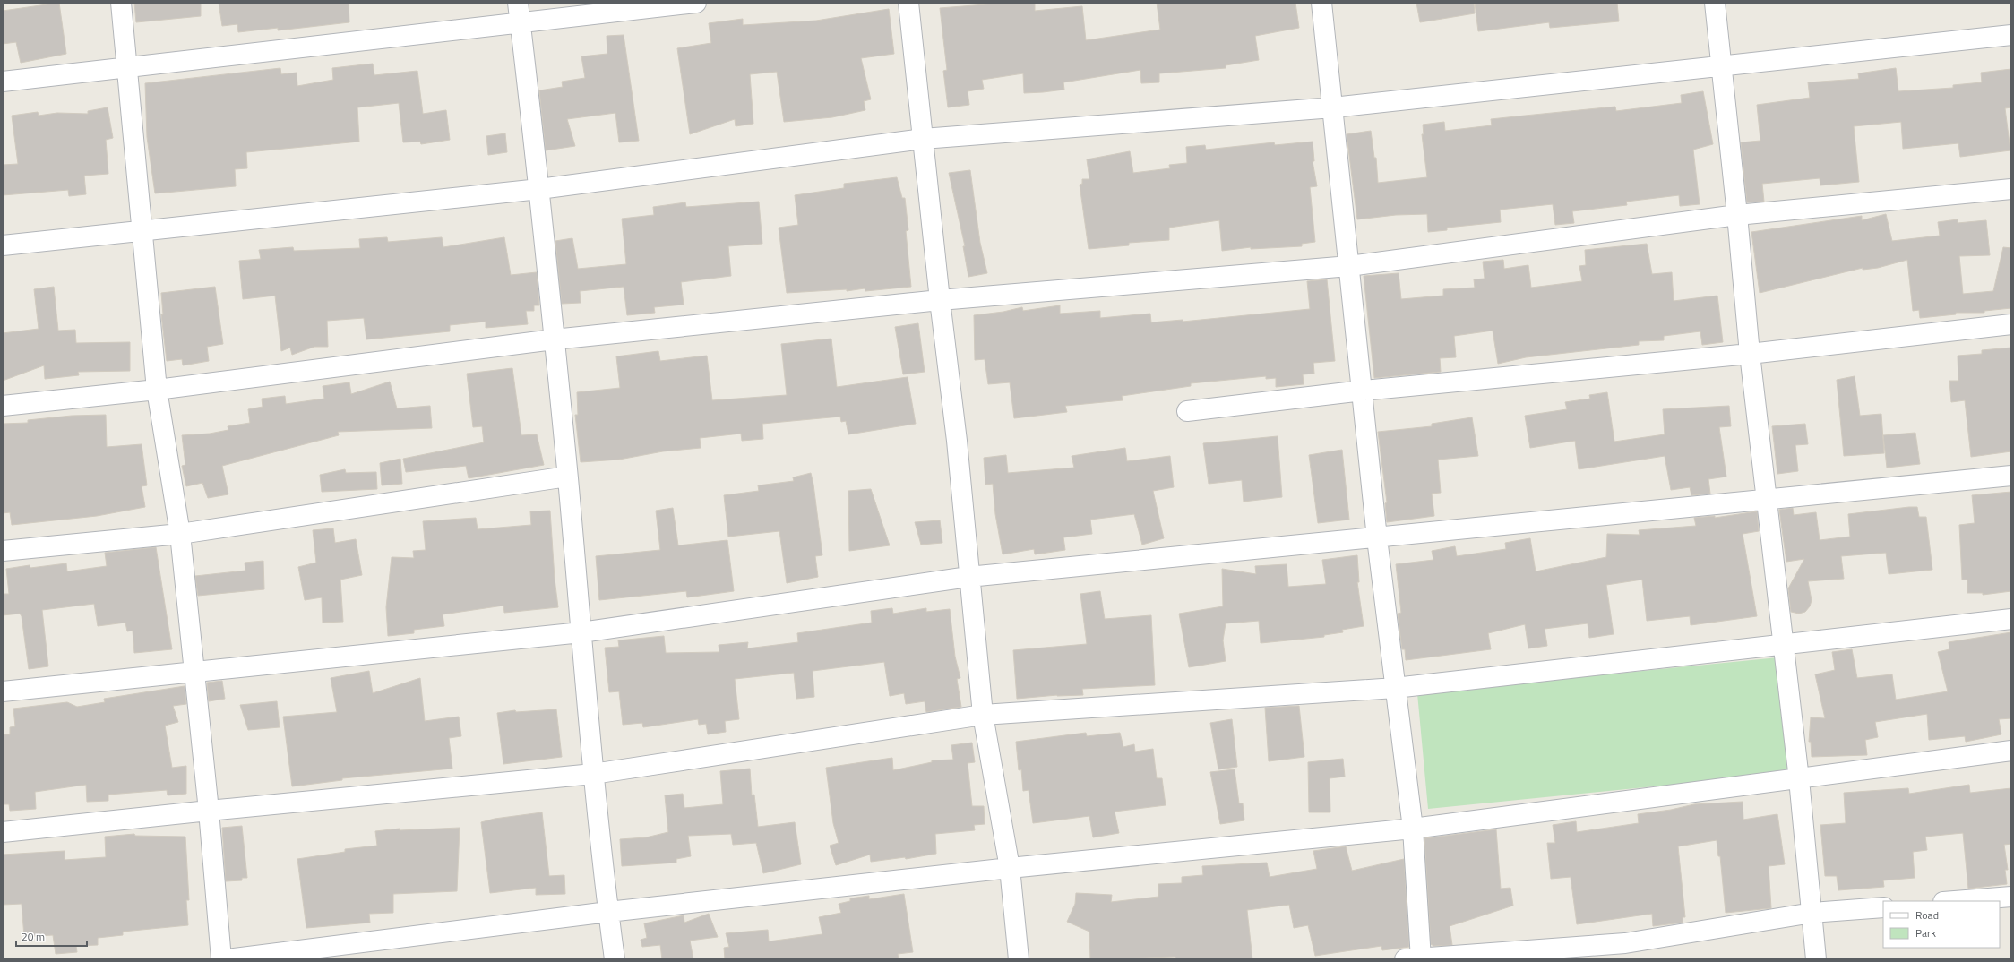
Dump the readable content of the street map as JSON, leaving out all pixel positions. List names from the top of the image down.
{
  "legend": ["Road", "Park"],
  "scale_bar": "20 m"
}
